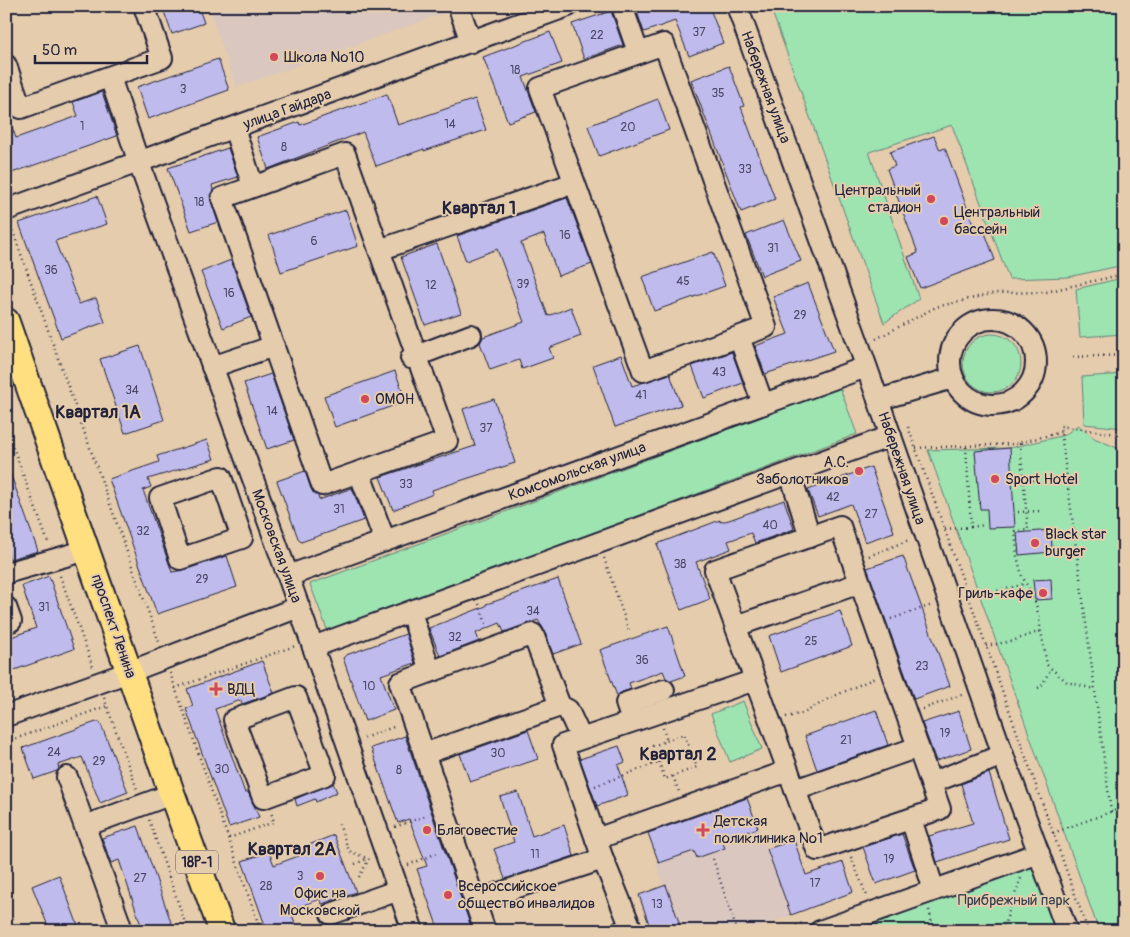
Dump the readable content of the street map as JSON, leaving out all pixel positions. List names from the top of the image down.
{
  "streets": {
    "main road": ["проспект Ленина", "18Р-1"],
    "street": [
      "Набережная улица",
      "улица Гайдара",
      "Комсомольская улица",
      "Московская улица"
    ]
  },
  "crossings": [
    ["Набережная улица", "Комсомольская улица"],
    ["улица Гайдара", "Московская улица"],
    ["Комсомольская улица", "Московская улица"]
  ],
  "districts": [
    "Квартал 1",
    "Квартал 1А",
    "Квартал 2",
    "Квартал 2А"
  ],
  "parks": ["Прибрежный парк"],
  "places": {
    "other": [
      "Школа №10",
      "Центральный стадион",
      "Центральный бассейн",
      "ОМОН",
      "А.С. Заболотников",
      "Sport Hotel",
      "Black star burger",
      "Гриль-кафе",
      "Благовестие",
      "Офис на Московской",
      "Всероссийское общество инвалидов"
    ],
    "health": ["ВДЦ", "Детская поликлиника №1"]
  },
  "house_numbers": [
    "37",
    "22",
    "18",
    "3",
    "35",
    "14",
    "1",
    "20",
    "8",
    "33",
    "18",
    "16",
    "6",
    "31",
    "36",
    "45",
    "39",
    "12",
    "16",
    "29",
    "43",
    "34",
    "41",
    "14",
    "37",
    "33",
    "42",
    "31",
    "27",
    "40",
    "32",
    "38",
    "29",
    "31",
    "34",
    "32",
    "25",
    "36",
    "23",
    "10",
    "19",
    "21",
    "24",
    "30",
    "29",
    "30",
    "8",
    "11",
    "19",
    "3",
    "27",
    "17",
    "28",
    "13"
  ],
  "scale_bar": "50 m"
}
